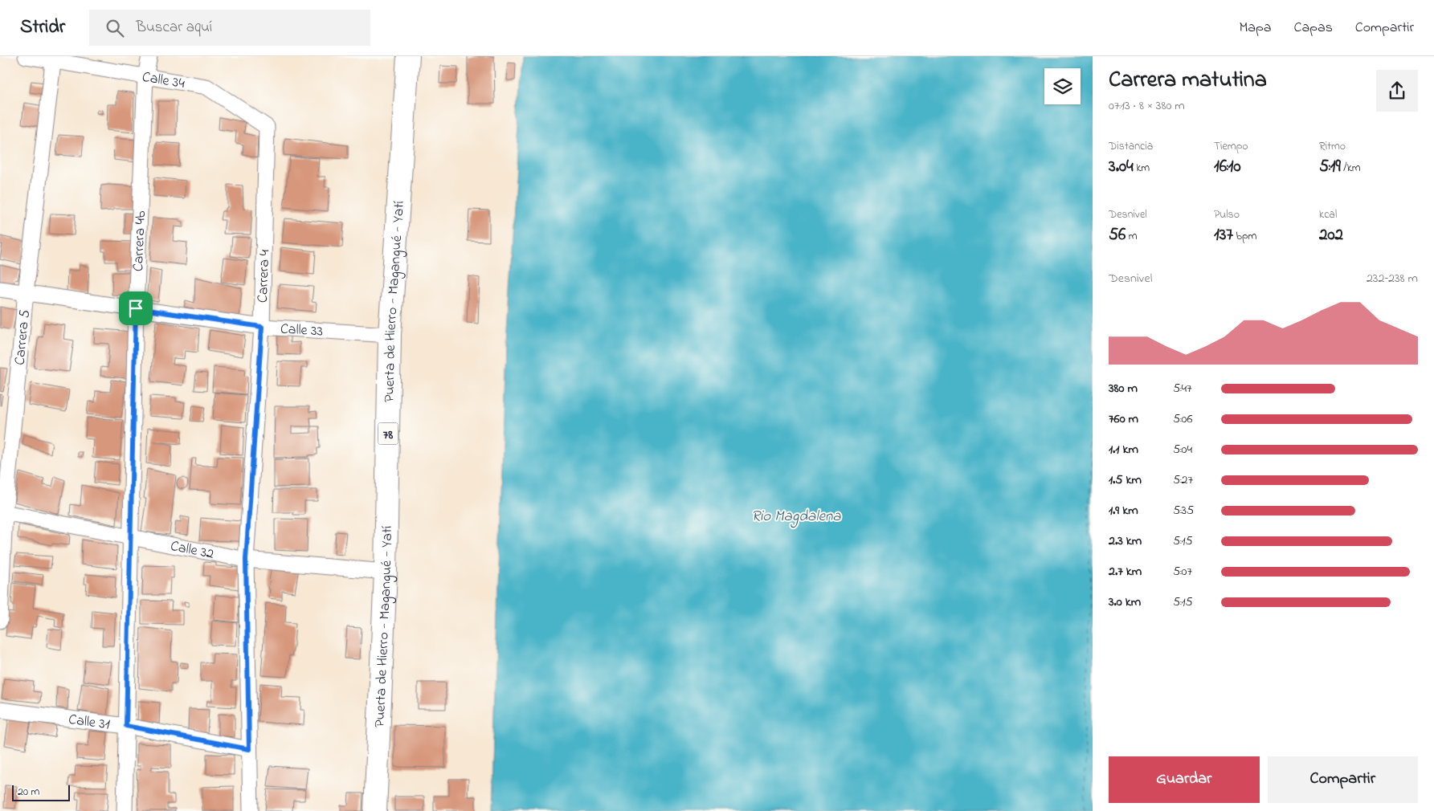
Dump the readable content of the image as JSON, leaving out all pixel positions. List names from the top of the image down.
{
  "streets": {
    "highway": ["Puerta de Hierro - Magangué - Yatí", "78"],
    "street": [
      "Calle 34",
      "Carrera 4b",
      "Carrera 4",
      "Calle 33",
      "Carrera 5",
      "Calle 32",
      "Calle 31"
    ]
  },
  "crossings": [
    ["Calle 34", "Carrera 4b"],
    ["Calle 34", "Carrera 4"],
    ["Calle 34", "Carrera 5"],
    ["Carrera 4b", "Calle 33"],
    ["Carrera 4b", "Calle 32"],
    ["Carrera 4b", "Calle 31"],
    ["Carrera 4", "Calle 33"],
    ["Carrera 4", "Calle 32"],
    ["Carrera 4", "Calle 31"],
    ["Puerta de Hierro - Magangué - Yatí", "Calle 33"],
    ["Puerta de Hierro - Magangué - Yatí", "Calle 32"],
    ["Calle 33", "Carrera 5"],
    ["Carrera 5", "Calle 32"]
  ],
  "water": ["Rio Magdalena"],
  "scale_bar": "20 m",
  "page": {
    "header": "Stridr",
    "search": "Buscar aquí",
    "nav": ["Mapa", "Capas", "Compartir"],
    "heading": ["Carrera matutina", "07:13 · 8 × 380 m"],
    "stats": [
      ["Distancia", "3.04 km"],
      ["Tiempo", "16:10"],
      ["Ritmo", "5:19 /km"],
      ["Desnivel", "56 m"],
      ["Pulso", "137 bpm"],
      ["kcal", "202"]
    ],
    "chart": ["Desnivel", "232–238 m"],
    "list": [
      {
        "name": "380 m",
        "note": "5:47"
      },
      {
        "name": "760 m",
        "note": "5:06"
      },
      {
        "name": "1.1 km",
        "note": "5:04"
      },
      {
        "name": "1.5 km",
        "note": "5:27"
      },
      {
        "name": "1.9 km",
        "note": "5:35"
      },
      {
        "name": "2.3 km",
        "note": "5:15"
      },
      {
        "name": "2.7 km",
        "note": "5:07"
      },
      {
        "name": "3.0 km",
        "note": "5:15"
      }
    ],
    "buttons": ["Guardar", "Compartir"],
    "scale": "20 m"
  }
}
